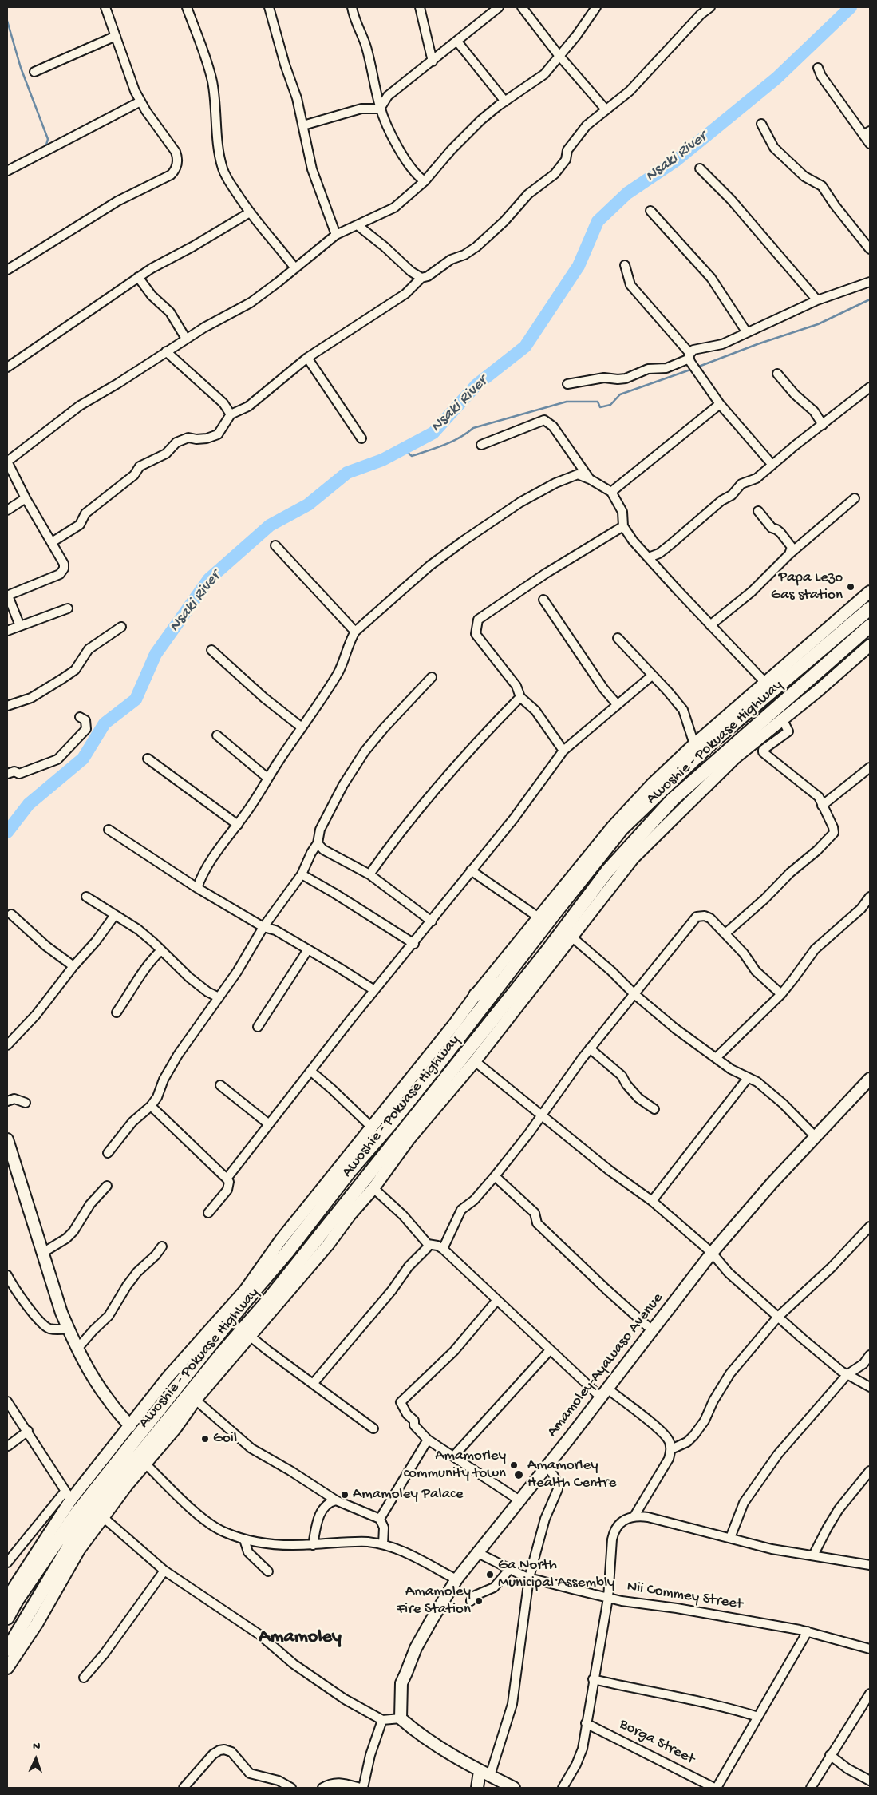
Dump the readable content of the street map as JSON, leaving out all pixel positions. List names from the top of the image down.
{
  "streets": {
    "main road": ["Awoshie - Pokuase Highway"],
    "street": ["Amamoley-Ayawaso Avenue", "Nii Commey Street", "Borga Street"]
  },
  "crossings": [
    ["Amamoley-Ayawaso Avenue", "Nii Commey Street"]
  ],
  "districts": ["Amamoley"],
  "water": ["Nsaki River"],
  "places": [
    "Papa Lezo Gas station",
    "Goil",
    "Amamorley community town",
    "Amamorley Health Centre",
    "Amamoley Palace",
    "Ga North Municipal Assembly",
    "Amamoley Fire Station"
  ],
  "north": "top"
}
